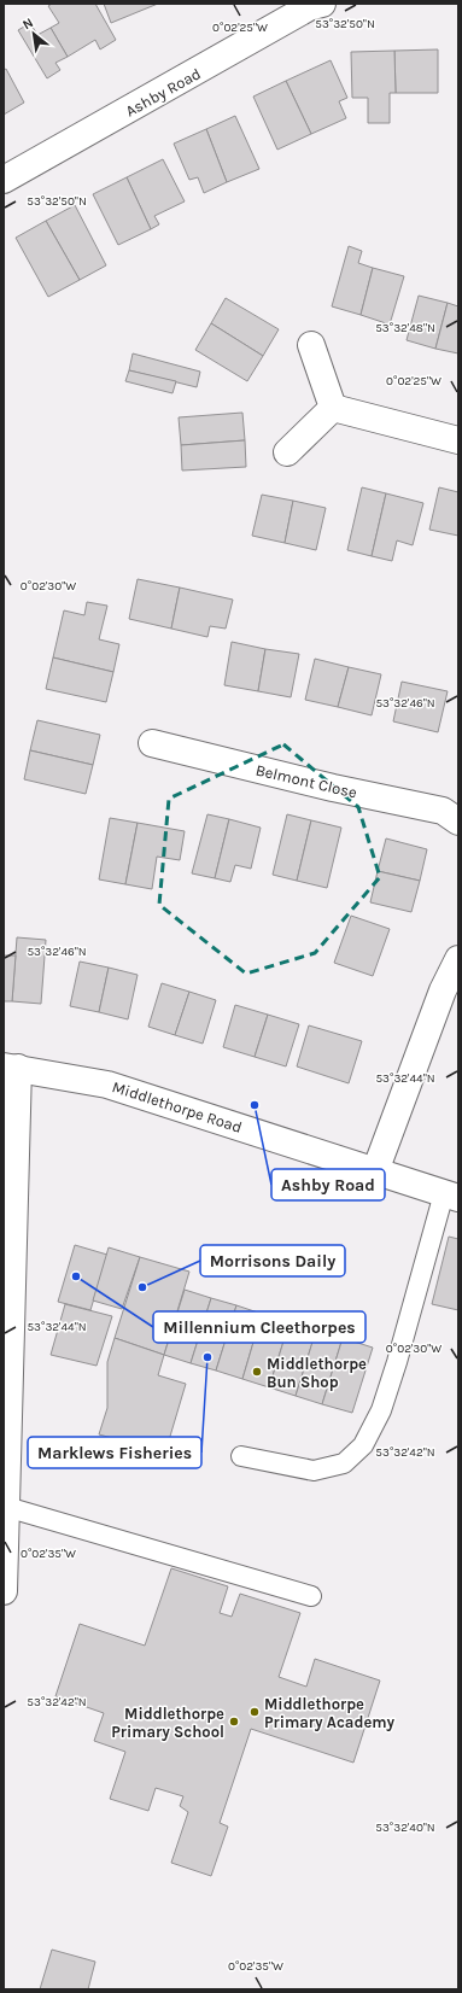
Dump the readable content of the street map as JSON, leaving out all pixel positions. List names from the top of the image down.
{
  "streets": {
    "street": ["Ashby Road", "Belmont Close", "Middlethorpe Road"]
  },
  "places": [
    "Ashby Road",
    "Millennium Cleethorpes",
    "Morrisons Daily",
    "Marklews Fisheries",
    "Middlethorpe Bun Shop",
    "Middlethorpe Primary Academy",
    "Middlethorpe Primary School"
  ],
  "north": "top left",
  "coordinates": [
    "53°32'50\"N",
    "0°02'25\"W",
    "53°32'48\"N",
    "0°02'30\"W",
    "53°32'46\"N",
    "53°32'44\"N",
    "53°32'42\"N",
    "0°02'35\"W",
    "53°32'40\"N"
  ]
}
